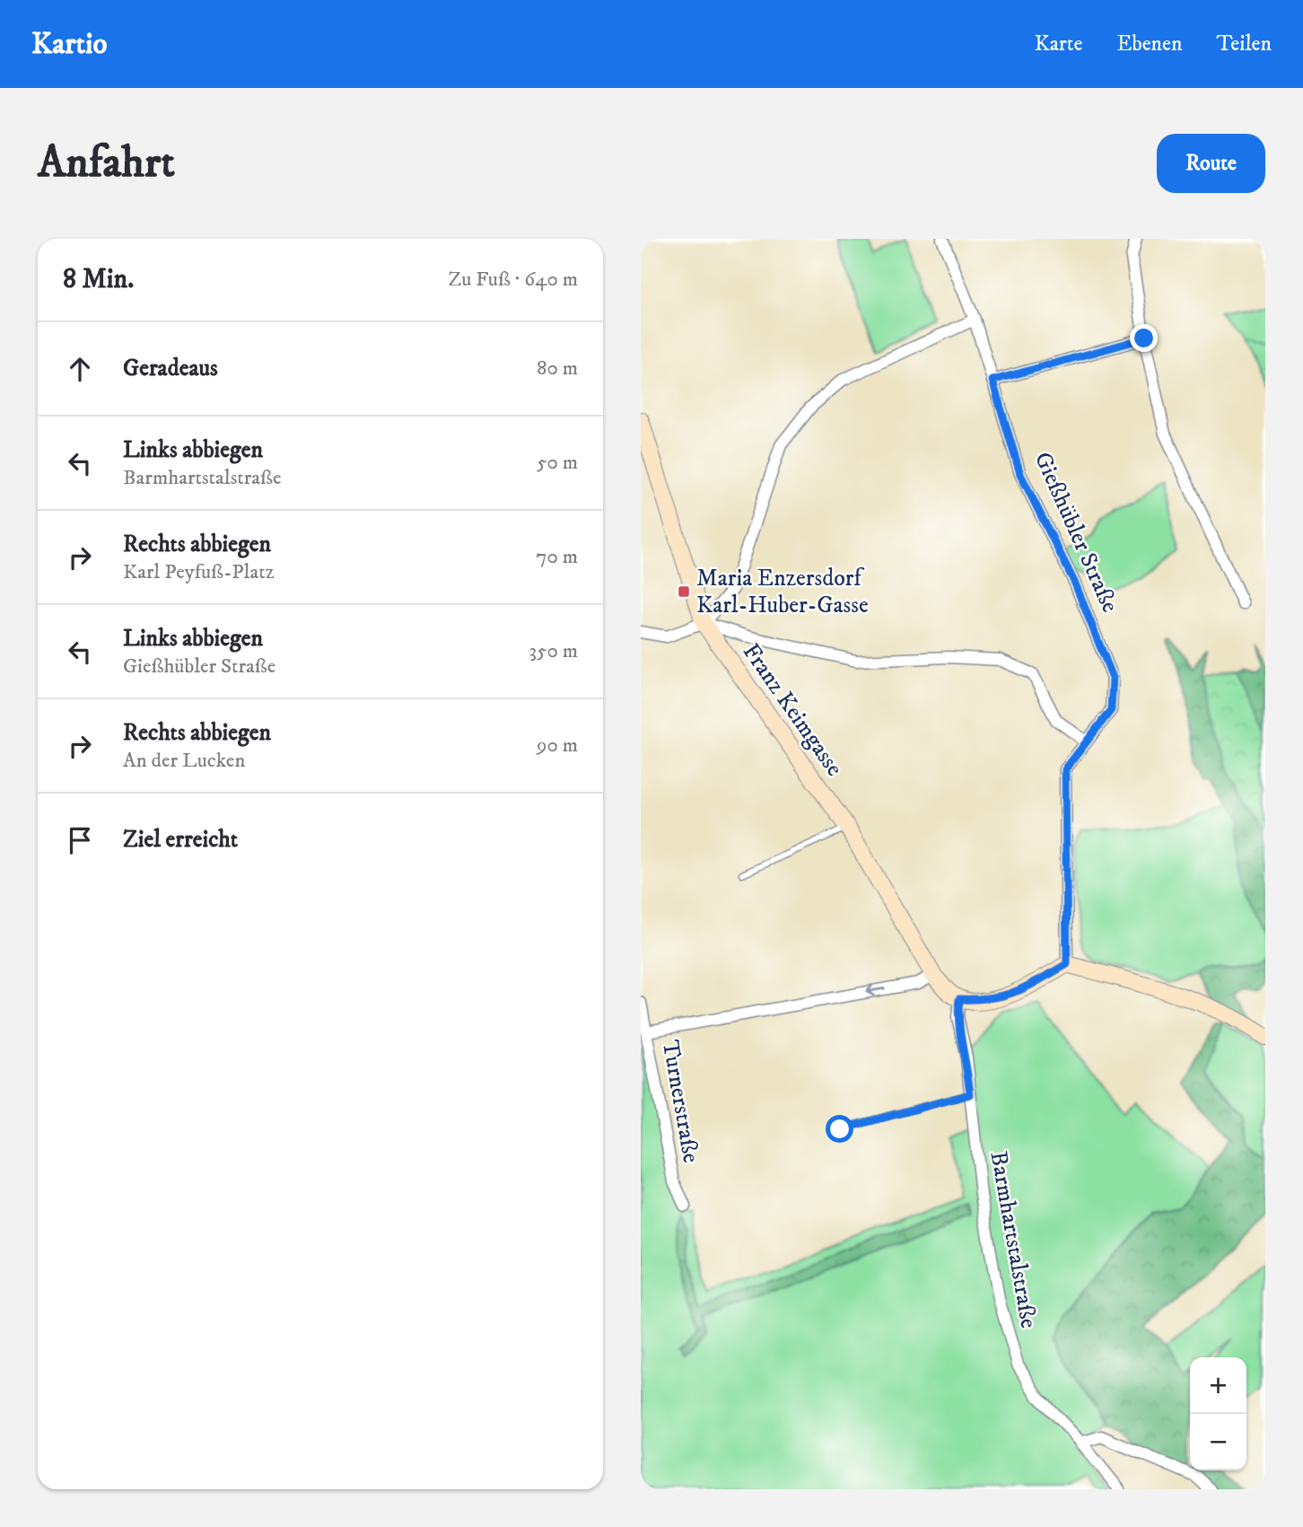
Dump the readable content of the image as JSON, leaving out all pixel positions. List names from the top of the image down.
{
  "streets": {
    "main road": ["Franz Keimgasse"],
    "street": ["Gießhübler Straße", "Turnerstraße", "Barmhartstalstraße"]
  },
  "crossings": [
    ["Franz Keimgasse", "Barmhartstalstraße"]
  ],
  "places": {
    "transit": ["Maria Enzersdorf Karl-Huber-Gasse"]
  },
  "page": {
    "header": "Kartio",
    "nav": ["Karte", "Ebenen", "Teilen"],
    "buttons": "Route",
    "title": "Anfahrt",
    "heading": ["8 Min.", "Zu Fuß · 640 m"],
    "list": [
      ["Geradeaus", "80 m"],
      ["Links abbiegen", "Barmhartstalstraße", "50 m"],
      ["Rechts abbiegen", "Karl Peyfuß-Platz", "70 m"],
      ["Links abbiegen", "Gießhübler Straße", "350 m"],
      ["Rechts abbiegen", "An der Lucken", "90 m"],
      "Ziel erreicht"
    ],
    "map_buttons": ["+", "−"]
  }
}
